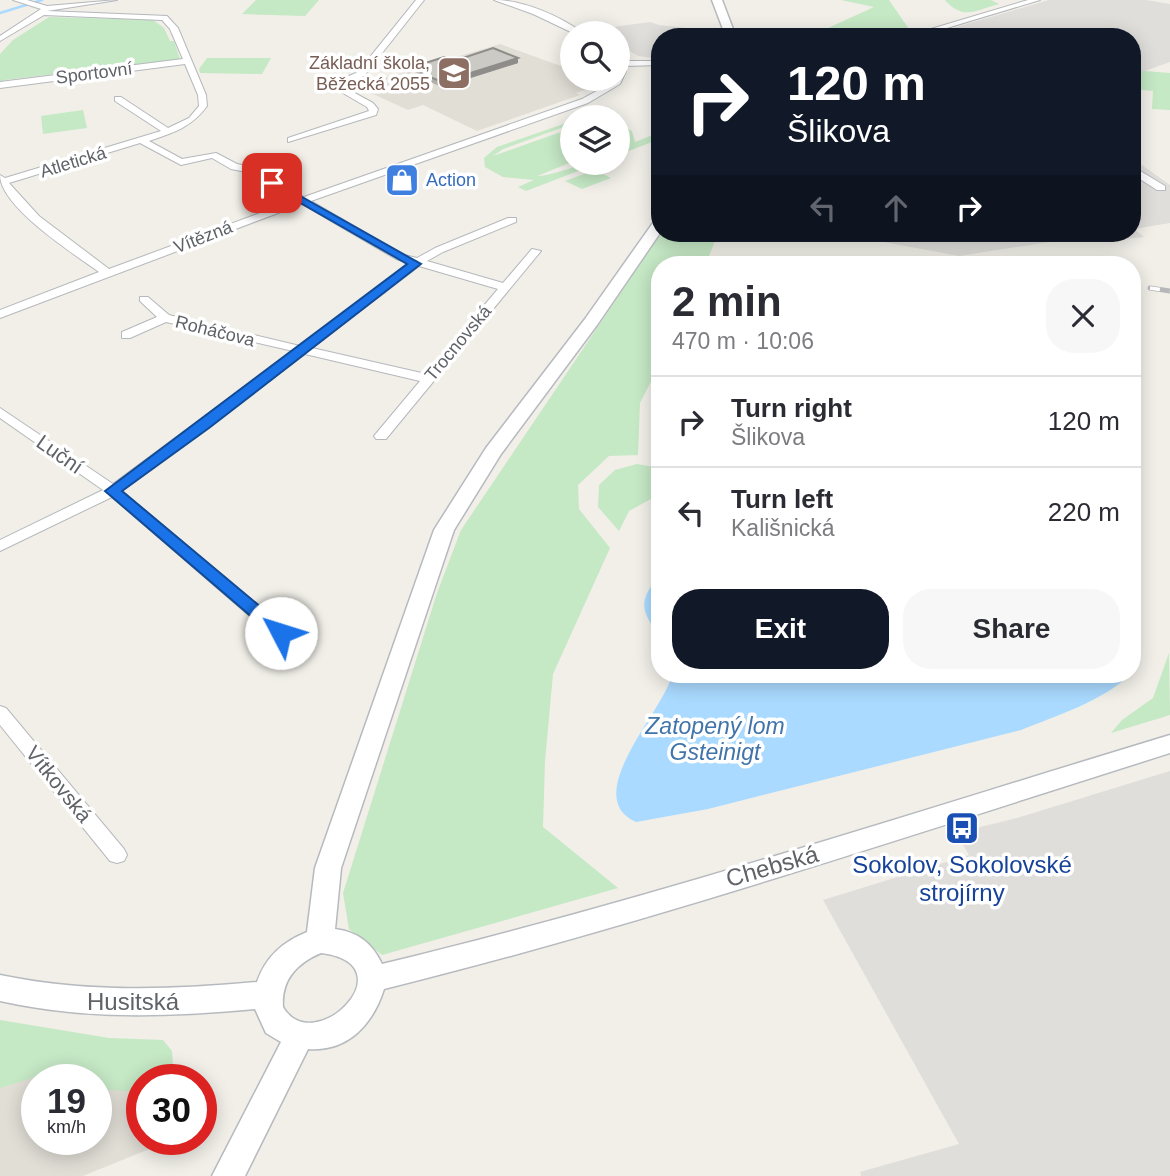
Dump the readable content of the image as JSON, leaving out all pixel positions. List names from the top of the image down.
{
  "streets": {
    "main road": ["Chebská", "Husitská"],
    "street": [
      "Sportovní",
      "Atletická",
      "Vítězná",
      "Roháčova",
      "Trocnovská",
      "Luční",
      "Vítkovská"
    ]
  },
  "crossings": [
    ["Sportovní", "Atletická"],
    ["Roháčova", "Trocnovská"],
    ["Chebská", "Husitská"]
  ],
  "water": ["Zatopený lom Gsteinigt"],
  "places": {
    "school or university": ["Základní škola, Běžecká 2055"],
    "shop": ["Action"],
    "bus stop": ["Sokolov, Sokolovské strojírny"]
  },
  "page": {
    "turn": ["120 m", "Šlikova"],
    "heading": ["2 min", "470 m · 10:06"],
    "list": [
      {
        "name": "Turn right",
        "note": "Šlikova",
        "value": "120 m"
      },
      {
        "name": "Turn left",
        "note": "Kališnická",
        "value": "220 m"
      }
    ],
    "buttons": ["Exit", "Share"],
    "speed": "19 km/h",
    "limit": "30"
  }
}
